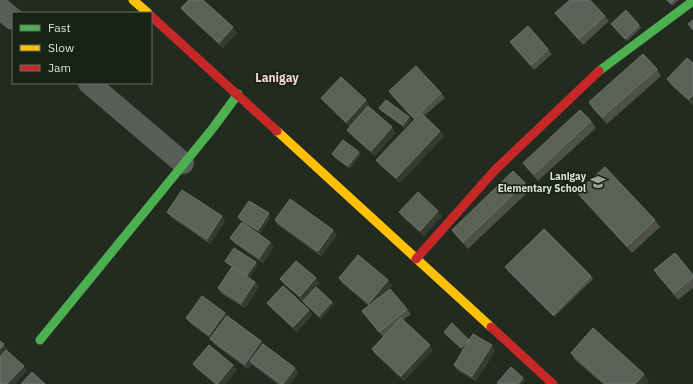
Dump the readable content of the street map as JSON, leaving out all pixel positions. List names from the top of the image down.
{
  "districts": ["Lanigay"],
  "places": {
    "school or university": ["Lanigay Elementary School"]
  },
  "legend": ["Fast", "Slow", "Jam"]
}
